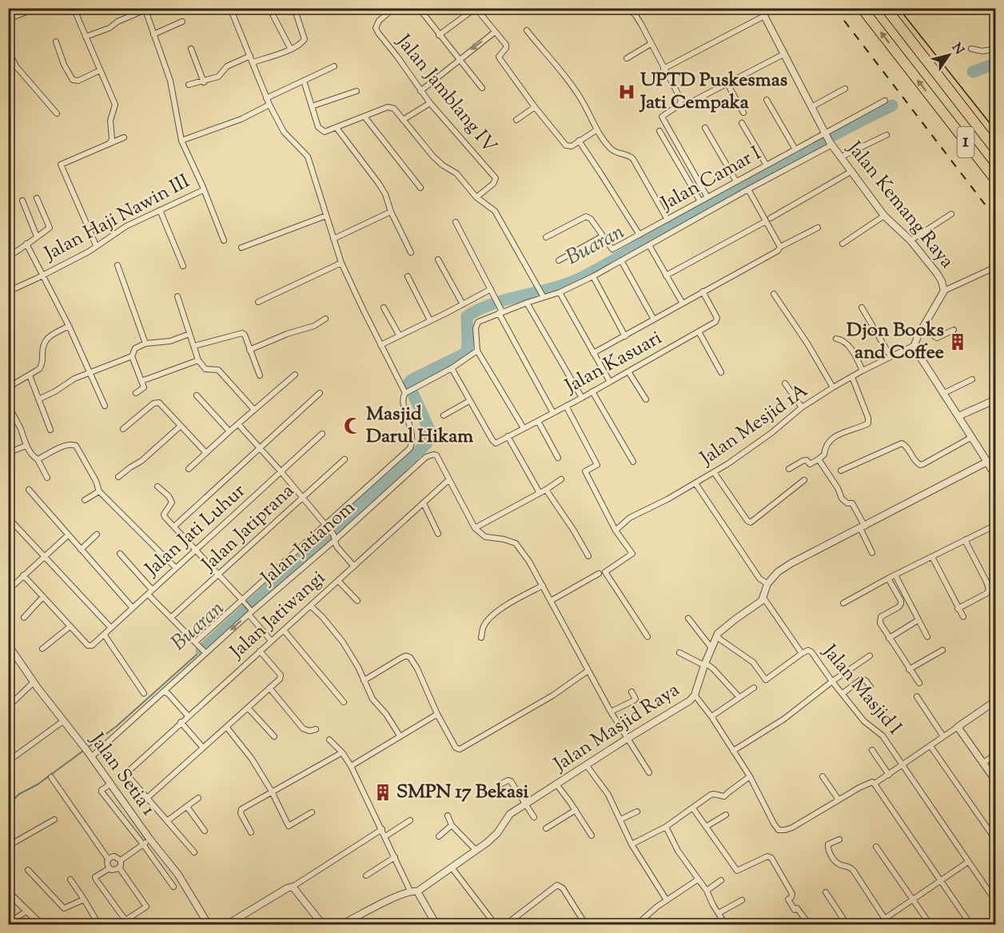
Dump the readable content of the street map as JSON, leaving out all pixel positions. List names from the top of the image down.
{
  "streets": {
    "highway": ["1"],
    "street": [
      "Jalan Jamblang IV",
      "Jalan Camar I",
      "Jalan Kemang Raya",
      "Jalan Haji Nawin III",
      "Jalan Kasuari",
      "Jalan Mesjid 1A",
      "Jalan Jatiprana",
      "Jalan Jati Luhur",
      "Jalan Jatianom",
      "Jalan Jatiwangi",
      "Jalan Masjid I",
      "Jalan Masjid Raya",
      "Jalan Setia 1"
    ]
  },
  "crossings": [
    ["Jalan Camar I", "Jalan Kemang Raya"],
    ["Jalan Kemang Raya", "Jalan Mesjid 1A"],
    ["Jalan Jatianom", "Jalan Jatiwangi"],
    ["Jalan Jatianom", "Jalan Setia 1"],
    ["Jalan Masjid I", "Jalan Masjid Raya"]
  ],
  "water": ["Buaran"],
  "places": {
    "hospital": ["UPTD Puskesmas Jati Cempaka"],
    "building": ["Djon Books and Coffee", "SMPN 17 Bekasi"],
    "mosque": ["Masjid Darul Hikam"]
  },
  "north": "top right"
}
